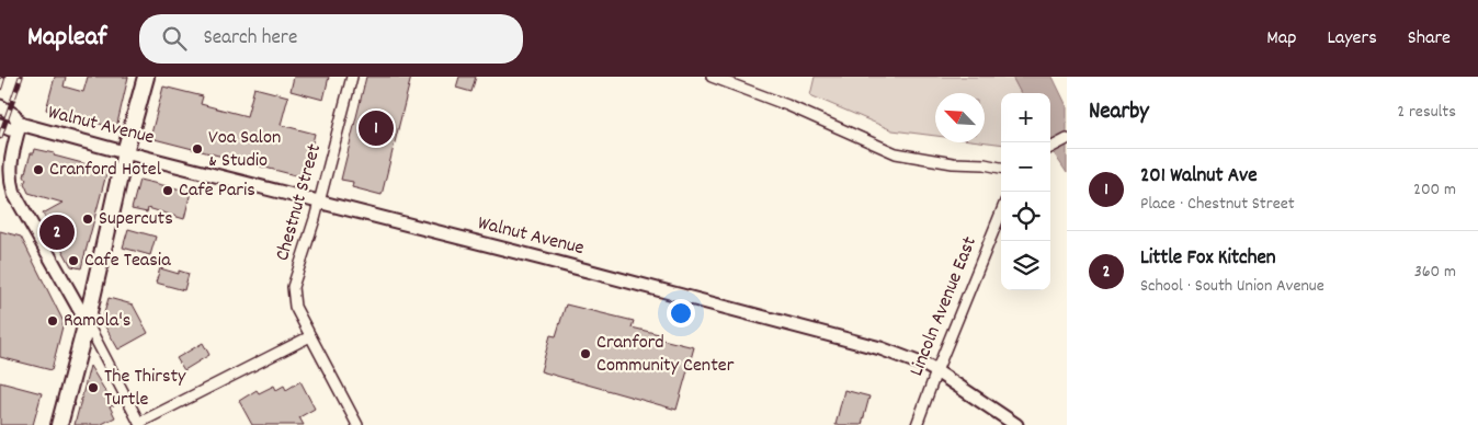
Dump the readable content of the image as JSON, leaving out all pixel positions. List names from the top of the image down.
{
  "streets": {
    "street": ["Walnut Avenue", "Chestnut Street", "Lincoln Avenue East"]
  },
  "crossings": [
    ["Walnut Avenue", "Chestnut Street"],
    ["Walnut Avenue", "Lincoln Avenue East"]
  ],
  "places": [
    "Voa Salon & Studio",
    "Cranford Hotel",
    "Cafe Paris",
    "Supercuts",
    "Cafe Teasia",
    "Ramola's",
    "Cranford Community Center",
    "The Thirsty Turtle"
  ],
  "north": "top left",
  "page": {
    "header": "Mapleaf",
    "search": "Search here",
    "nav": ["Map", "Layers", "Share"],
    "heading": ["Nearby", "2 results"],
    "map_buttons": ["+", "−"],
    "pins": ["1", "2"],
    "list": [
      {
        "mark": "1",
        "name": "201 Walnut Ave",
        "note": "Place · Chestnut Street",
        "value": "200 m"
      },
      {
        "mark": "2",
        "name": "Little Fox Kitchen",
        "note": "School · South Union Avenue",
        "value": "360 m"
      }
    ]
  }
}
